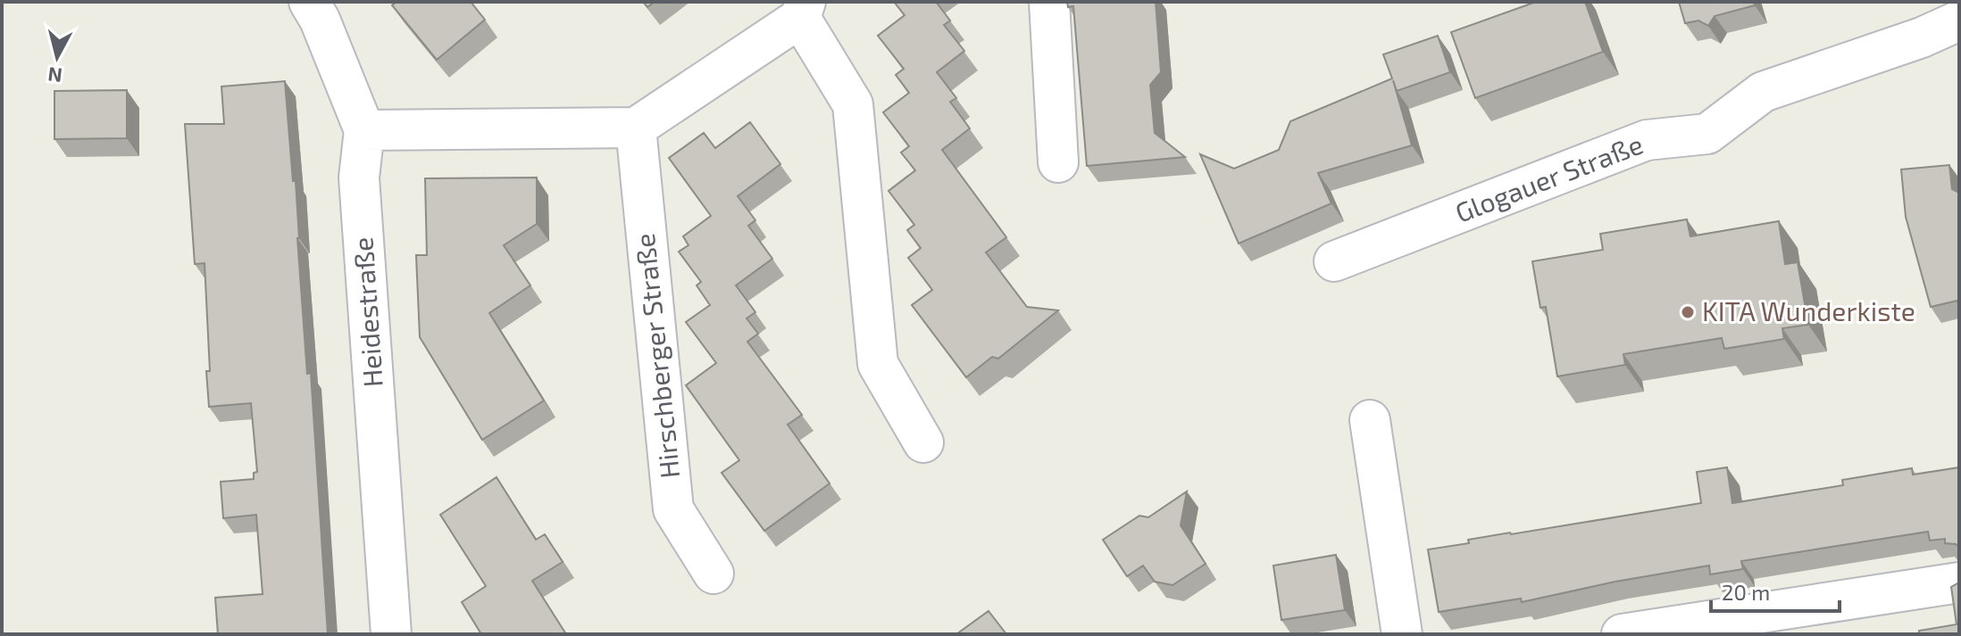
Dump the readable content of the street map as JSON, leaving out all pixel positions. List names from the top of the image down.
{
  "streets": {
    "street": ["Glogauer Straße", "Heidestraße", "Hirschberger Straße"]
  },
  "places": ["KITA Wunderkiste"],
  "scale_bar": "20 m",
  "north": "bottom"
}
